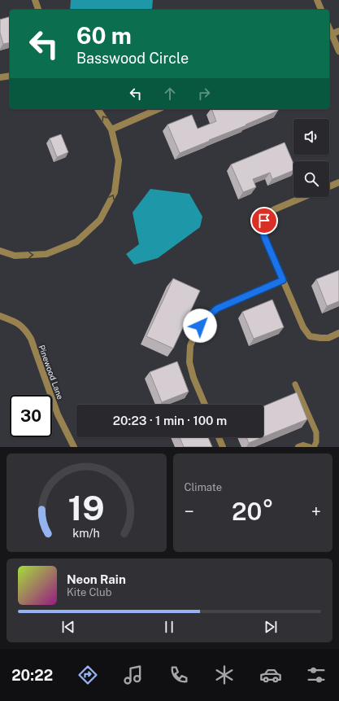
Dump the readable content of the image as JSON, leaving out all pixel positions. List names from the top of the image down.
{
  "streets": {
    "street": ["Pinewood Lane"]
  },
  "page": {
    "turn": ["60 m", "Basswood Circle"],
    "limit": "30",
    "trip": "20:23 · 1 min · 100 m",
    "tile": "Climate",
    "heat": ["−", "20°", "+"],
    "song": ["Neon Rain", "Kite Club"],
    "tabs": "20:22",
    "gauge": ["19", "km/h"]
  }
}
